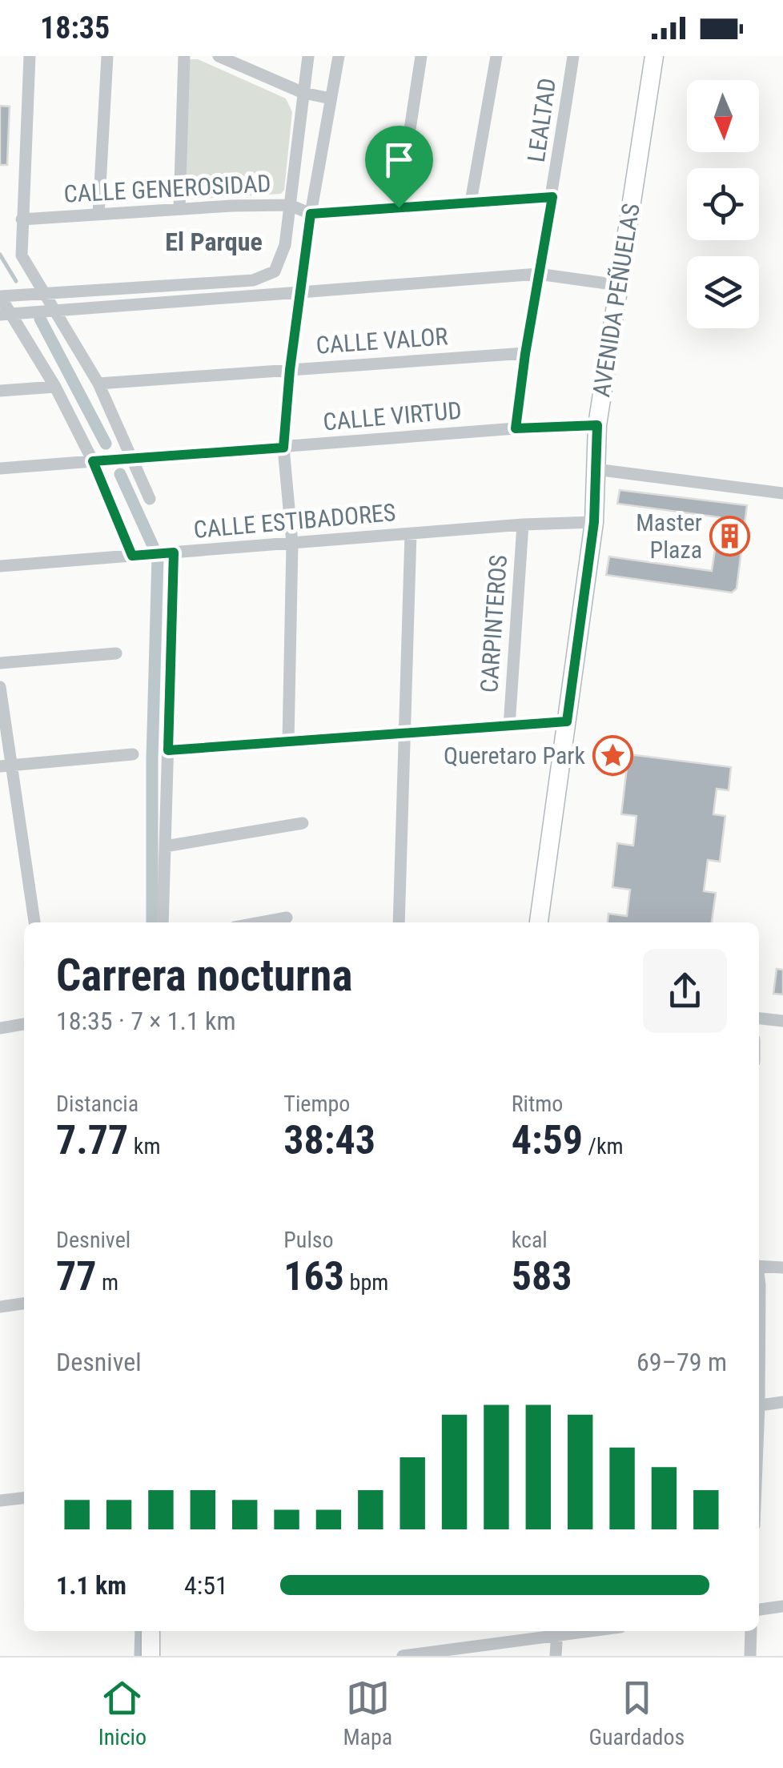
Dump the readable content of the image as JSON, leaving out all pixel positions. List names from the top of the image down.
{
  "streets": {
    "street": [
      "LEALTAD",
      "CALLE GENEROSIDAD",
      "AVENIDA PEÑUELAS",
      "CALLE VALOR",
      "CALLE VIRTUD",
      "CALLE ESTIBADORES",
      "CARPINTEROS"
    ]
  },
  "crossings": [
    ["LEALTAD", "CALLE GENEROSIDAD"],
    ["LEALTAD", "CALLE VALOR"],
    ["LEALTAD", "CALLE VIRTUD"],
    ["AVENIDA PEÑUELAS", "CALLE VIRTUD"],
    ["AVENIDA PEÑUELAS", "CALLE ESTIBADORES"],
    ["CALLE ESTIBADORES", "CARPINTEROS"]
  ],
  "districts": ["El Parque"],
  "places": {
    "building": ["Master Plaza"],
    "place": ["Queretaro Park"]
  },
  "north": "bottom",
  "page": {
    "status": "18:35",
    "heading": ["Carrera nocturna", "18:35 · 7 × 1.1 km"],
    "stats": [
      ["Distancia", "7.77 km"],
      ["Tiempo", "38:43"],
      ["Ritmo", "4:59 /km"],
      ["Desnivel", "77 m"],
      ["Pulso", "163 bpm"],
      ["kcal", "583"]
    ],
    "chart": ["Desnivel", "69–79 m"],
    "list": [
      {
        "name": "1.1 km",
        "note": "4:51"
      }
    ],
    "tabs": ["Inicio", "Mapa", "Guardados"]
  }
}
